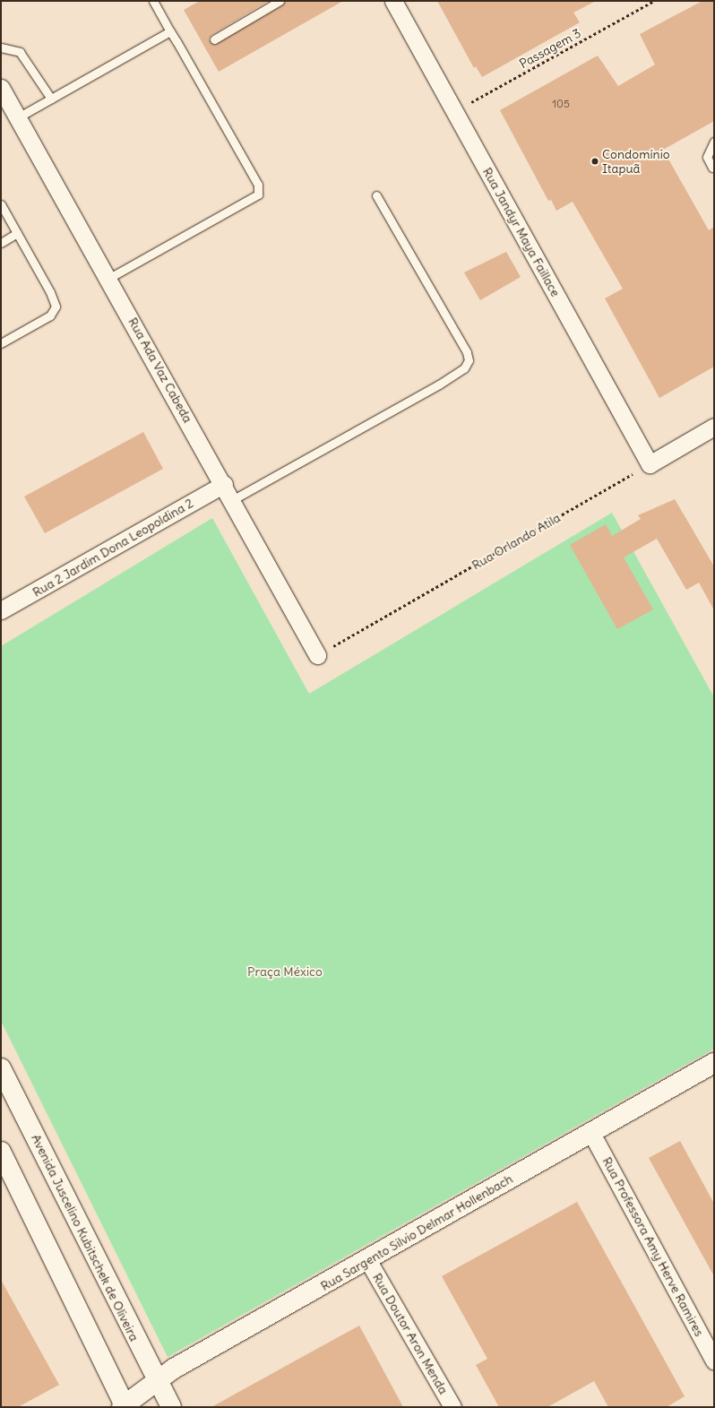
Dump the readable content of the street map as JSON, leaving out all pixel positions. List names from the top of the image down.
{
  "streets": {
    "street": [
      "Rua Jandyr Maya Faillace",
      "Rua Ada Vaz Cabeda",
      "Rua 2 Jardim Dona Leopoldina 2",
      "Rua Sargento Silvio Delmar Hollenbach",
      "Avenida Juscelino Kubitschek de Oliveira",
      "Rua Professora Amy Herve Ramires",
      "Rua Doutor Aron Menda"
    ],
    "path": ["Passagem 3", "Rua Orlando Atila"]
  },
  "crossings": [
    ["Passagem 3", "Rua Jandyr Maya Faillace"],
    ["Rua Jandyr Maya Faillace", "Rua Orlando Atila"],
    ["Rua Ada Vaz Cabeda", "Rua Orlando Atila"],
    ["Rua Ada Vaz Cabeda", "Rua 2 Jardim Dona Leopoldina 2"],
    ["Rua Sargento Silvio Delmar Hollenbach", "Avenida Juscelino Kubitschek de Oliveira"],
    ["Rua Sargento Silvio Delmar Hollenbach", "Rua Professora Amy Herve Ramires"],
    ["Rua Sargento Silvio Delmar Hollenbach", "Rua Doutor Aron Menda"]
  ],
  "parks": ["Praça México"],
  "places": ["Condomínio Itapuã"],
  "house_numbers": ["105"]
}
